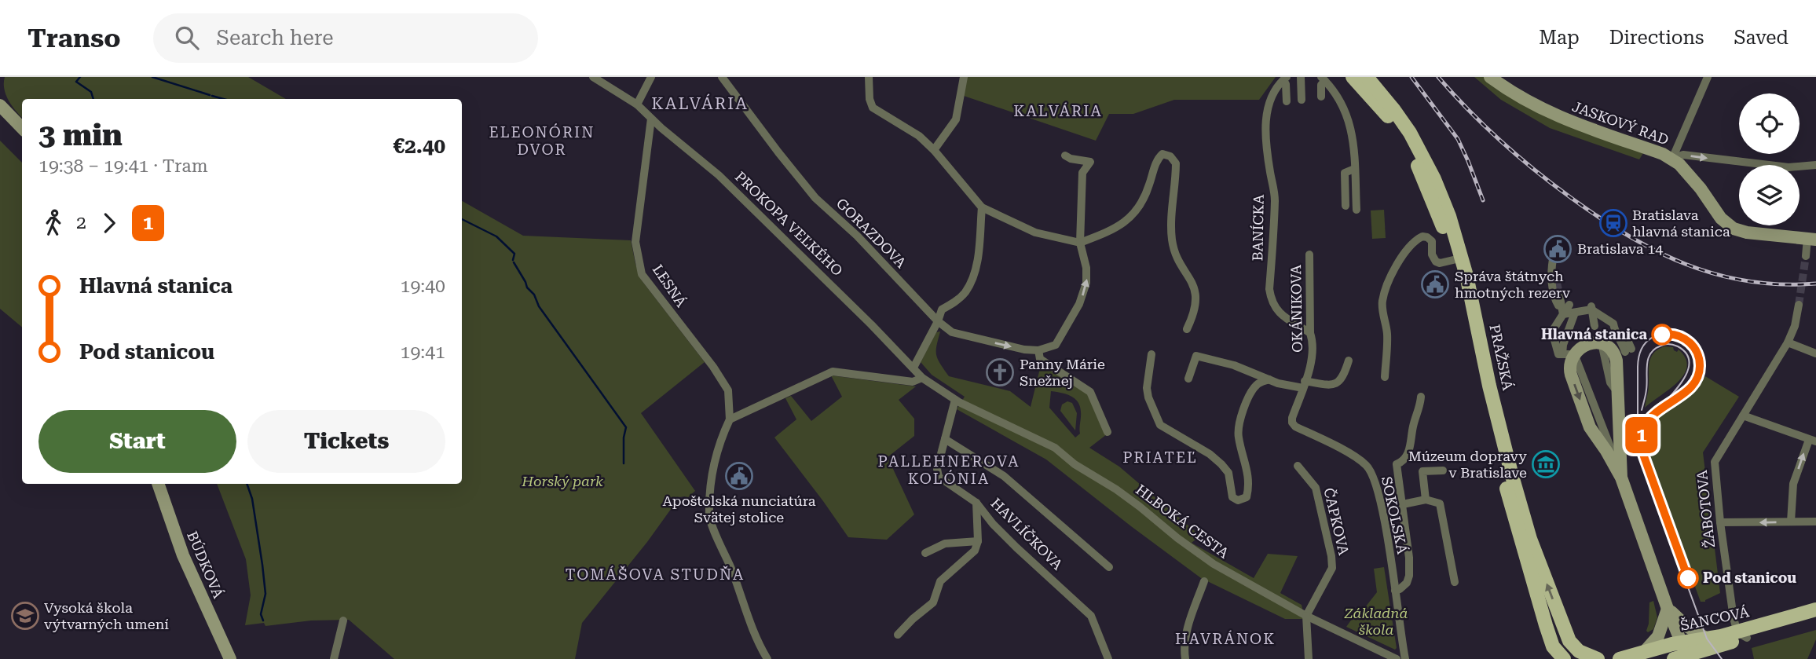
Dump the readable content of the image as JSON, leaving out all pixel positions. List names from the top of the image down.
{
  "streets": {
    "main road": ["PRAŽSKÁ", "ŠANCOVÁ"],
    "street": [
      "JASKOVÝ RAD",
      "PROKOPA VEĽKÉHO",
      "BANÍCKA",
      "GORAZDOVA",
      "LESNÁ",
      "OKÁNIKOVA",
      "ŽABOTOVA",
      "SOKOLSKÁ",
      "HLBOKÁ CESTA",
      "ČAPKOVA",
      "HAVLÍČKOVA",
      "BÚDKOVÁ"
    ]
  },
  "crossings": [
    ["PROKOPA VEĽKÉHO", "LESNÁ"],
    ["PROKOPA VEĽKÉHO", "HLBOKÁ CESTA"],
    ["PROKOPA VEĽKÉHO", "HAVLÍČKOVA"],
    ["BANÍCKA", "OKÁNIKOVA"],
    ["OKÁNIKOVA", "SOKOLSKÁ"],
    ["ŽABOTOVA", "ŠANCOVÁ"],
    ["HLBOKÁ CESTA", "ČAPKOVA"],
    ["HLBOKÁ CESTA", "HAVLÍČKOVA"]
  ],
  "districts": [
    "KALVÁRIA",
    "KALVÁRIA",
    "ELEONÓRIN DVOR",
    "PRIATEĽ",
    "PALLEHNEROVA KOLÓNIA",
    "TOMÁŠOVA STUDŇA",
    "HAVRÁNOK"
  ],
  "parks": ["Horský park", "Základná škola"],
  "places": {
    "station": ["Bratislava hlavná stanica"],
    "public building": ["Bratislava 14", "Správa štátnych hmotných rezerv", "Apoštolská nunciatúra Svätej stolice"],
    "other": ["Hlavná stanica", "Pod stanicou"],
    "church": ["Panny Márie Snežnej"],
    "museum": ["Múzeum dopravy v Bratislave"],
    "school or university": ["Vysoká škola výtvarných umení"]
  },
  "lines": ["tram line 1"],
  "page": {
    "header": "Transo",
    "search": "Search here",
    "nav": ["Map", "Directions", "Saved"],
    "on_map": "1",
    "heading": ["3 min", "19:38 – 19:41 · Tram", "€2.40"],
    "legs": ["2", "1"],
    "list": [
      {
        "name": "Hlavná stanica",
        "value": "19:40"
      },
      {
        "name": "Pod stanicou",
        "value": "19:41"
      }
    ],
    "buttons": ["Start", "Tickets"]
  }
}
